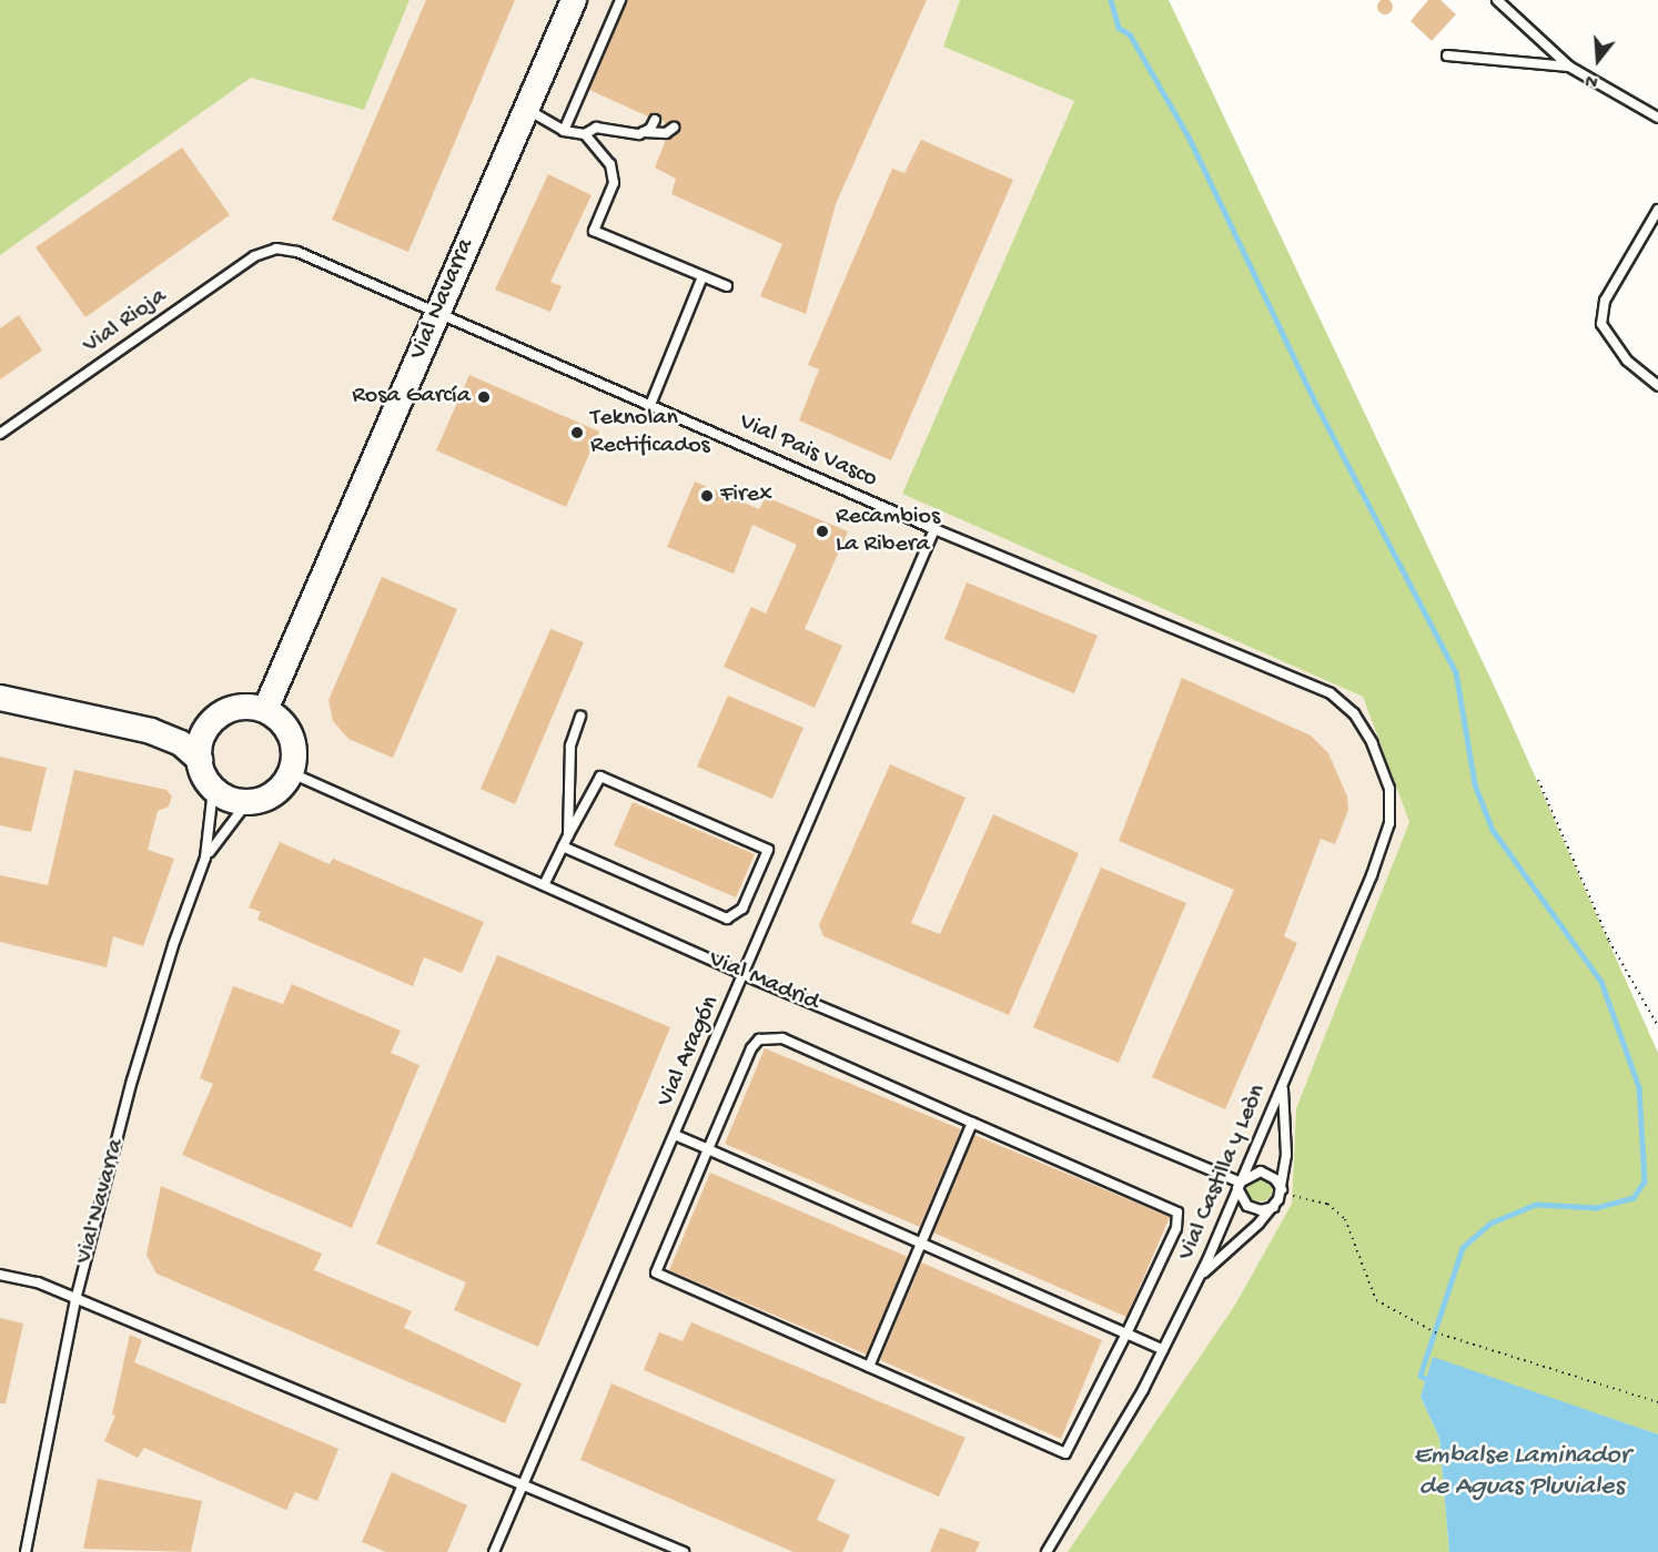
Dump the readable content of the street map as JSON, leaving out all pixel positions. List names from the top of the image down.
{
  "streets": {
    "street": ["Vial Navarra"],
    "lane": [
      "Vial Rioja",
      "Vial Pais Vasco",
      "Vial Madrid",
      "Vial Aragón",
      "Vial Castilla y Leòn"
    ]
  },
  "crossings": [
    ["Vial Navarra", "Vial Pais Vasco"],
    ["Vial Navarra", "Vial Madrid"],
    ["Vial Rioja", "Vial Pais Vasco"],
    ["Vial Pais Vasco", "Vial Aragón"],
    ["Vial Pais Vasco", "Vial Castilla y Leòn"],
    ["Vial Madrid", "Vial Aragón"],
    ["Vial Madrid", "Vial Castilla y Leòn"]
  ],
  "water": ["Embalse Laminador de Aguas Pluviales"],
  "places": [
    "Rosa García",
    "Teknolan Rectificados",
    "Firex",
    "Recambios La Ribera"
  ],
  "north": "bottom"
}
